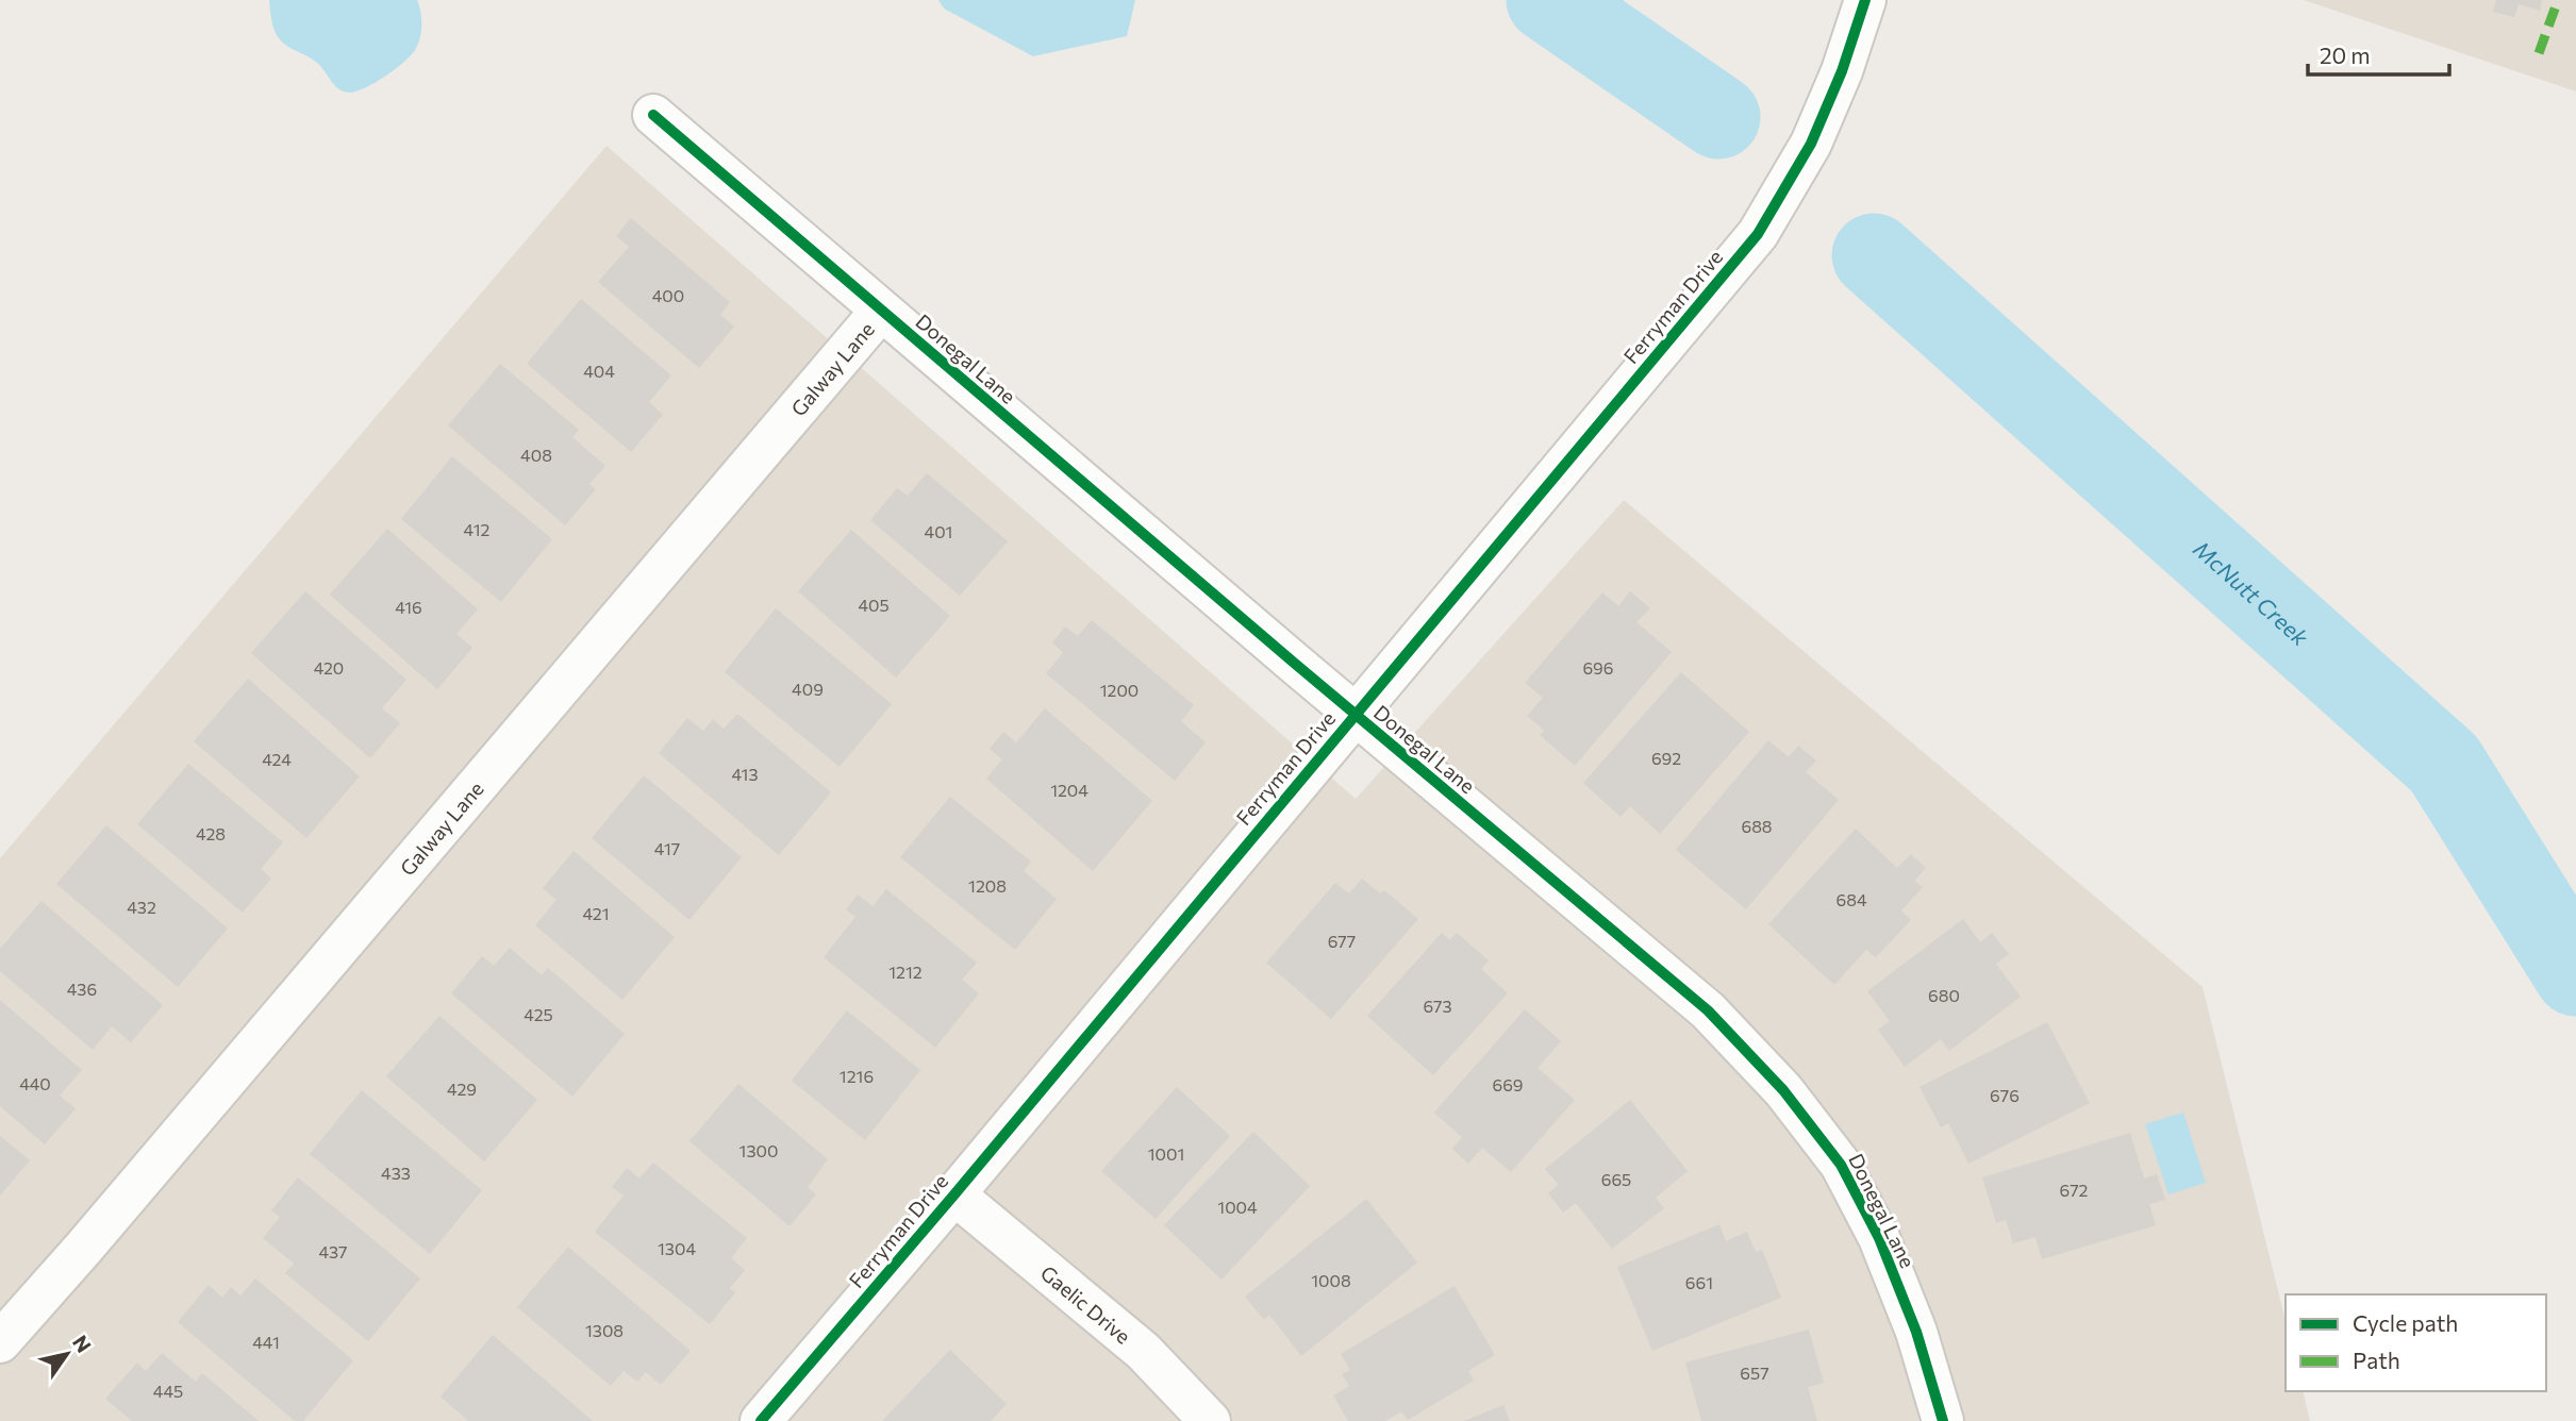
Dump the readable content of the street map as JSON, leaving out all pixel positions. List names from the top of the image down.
{
  "streets": {
    "street": [
      "Ferryman Drive",
      "Donegal Lane",
      "Galway Lane",
      "Gaelic Drive"
    ]
  },
  "crossings": [
    ["Ferryman Drive", "Donegal Lane"],
    ["Ferryman Drive", "Gaelic Drive"],
    ["Donegal Lane", "Galway Lane"]
  ],
  "water": ["McNutt Creek"],
  "house_numbers": [
    "400",
    "404",
    "408",
    "412",
    "401",
    "405",
    "416",
    "420",
    "696",
    "409",
    "1200",
    "692",
    "424",
    "413",
    "1204",
    "688",
    "428",
    "417",
    "1208",
    "684",
    "432",
    "421",
    "677",
    "1212",
    "436",
    "680",
    "673",
    "425",
    "1216",
    "440",
    "669",
    "429",
    "676",
    "1300",
    "1001",
    "433",
    "665",
    "672",
    "1004",
    "1304",
    "437",
    "1008",
    "661",
    "1308",
    "441",
    "657",
    "445"
  ],
  "legend": ["Cycle path", "Path"],
  "scale_bar": "20 m",
  "north": "top right"
}
